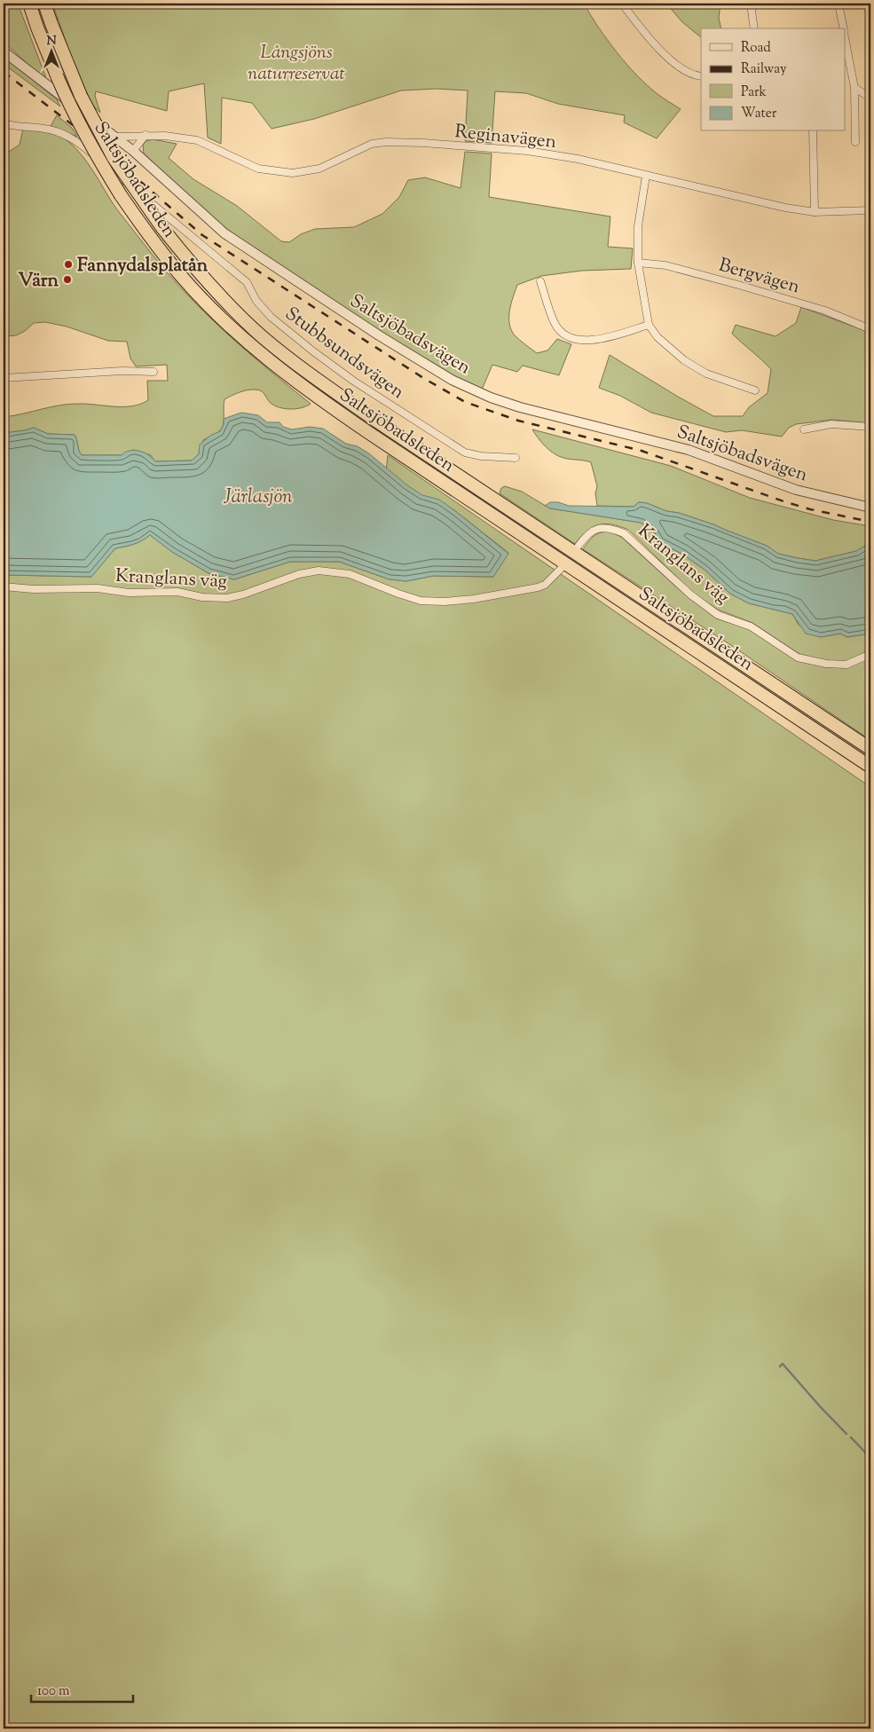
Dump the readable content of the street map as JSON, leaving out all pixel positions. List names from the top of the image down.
{
  "streets": {
    "highway": ["Saltsjöbadsleden"],
    "street": [
      "Reginavägen",
      "Bergvägen",
      "Saltsjöbadsvägen",
      "Stubbsundsvägen",
      "Kranglans väg"
    ]
  },
  "crossings": [
    ["Reginavägen", "Saltsjöbadsvägen"]
  ],
  "water": ["Järlasjön"],
  "parks": ["Långsjöns naturreservat"],
  "places": ["Fannydalsplatån", "Värn"],
  "legend": [
    "Road",
    "Railway",
    "Park",
    "Water"
  ],
  "scale_bar": "100 m",
  "north": "top"
}
